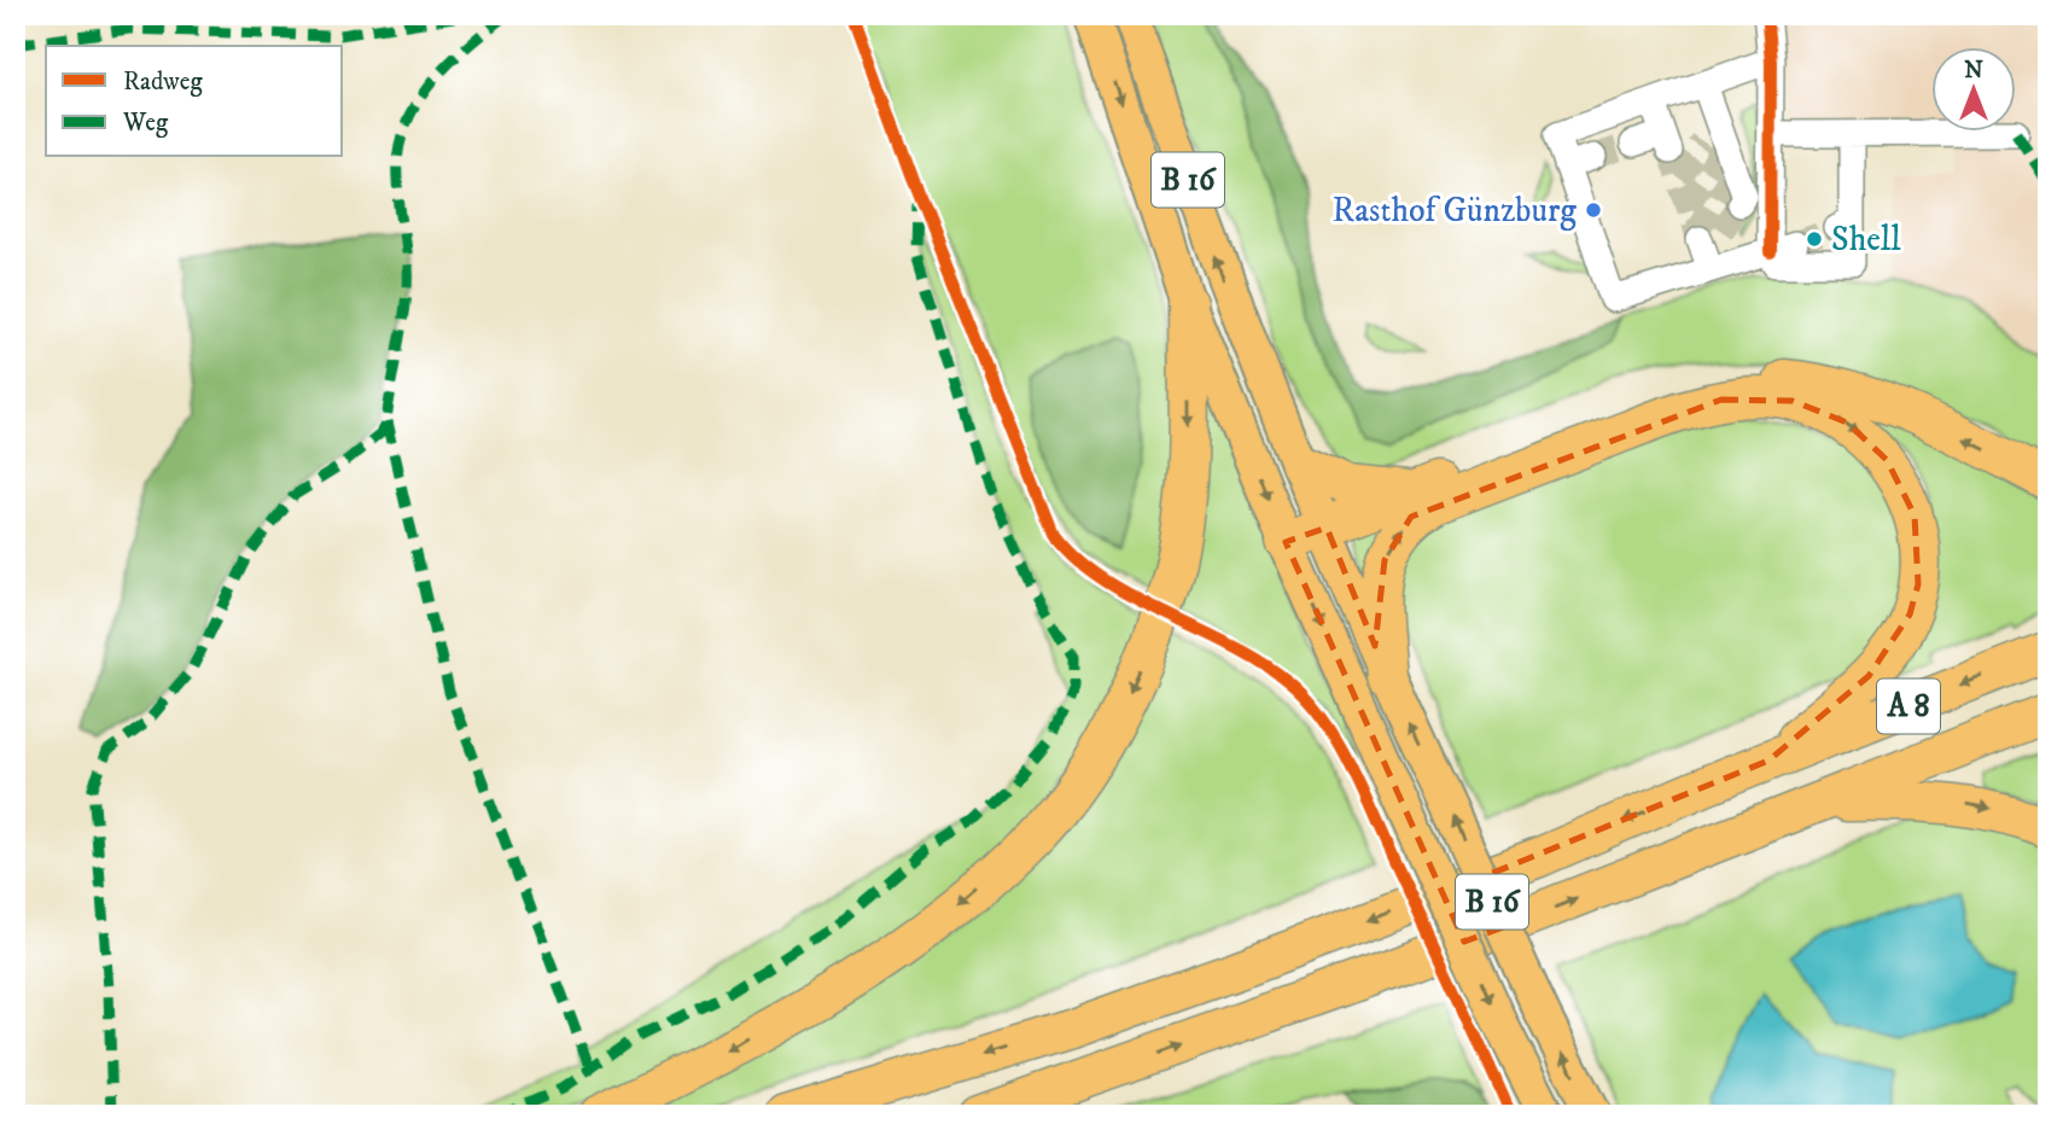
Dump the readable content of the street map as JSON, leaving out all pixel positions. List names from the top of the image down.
{
  "streets": {
    "highway": ["A 8"],
    "main road": ["B 16"]
  },
  "places": ["Rasthof Günzburg", "Shell"],
  "legend": ["Radweg", "Weg"],
  "north": "top"
}
